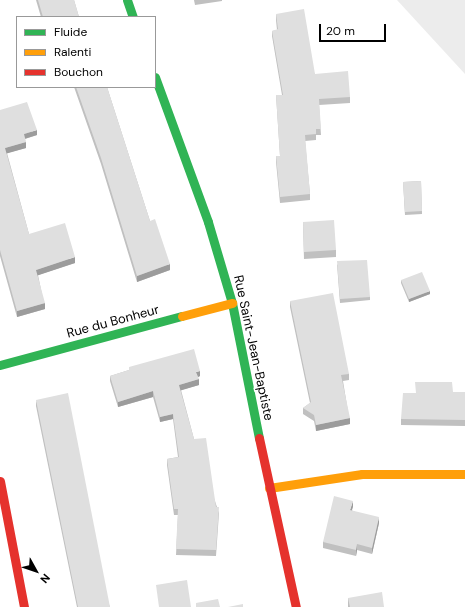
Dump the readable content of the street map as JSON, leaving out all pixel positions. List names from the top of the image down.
{
  "streets": {
    "street": ["Rue du Bonheur", "Rue Saint-Jean-Baptiste"]
  },
  "crossings": [
    ["Rue du Bonheur", "Rue Saint-Jean-Baptiste"]
  ],
  "legend": ["Fluide", "Ralenti", "Bouchon"],
  "scale_bar": "20 m",
  "north": "bottom right"
}
